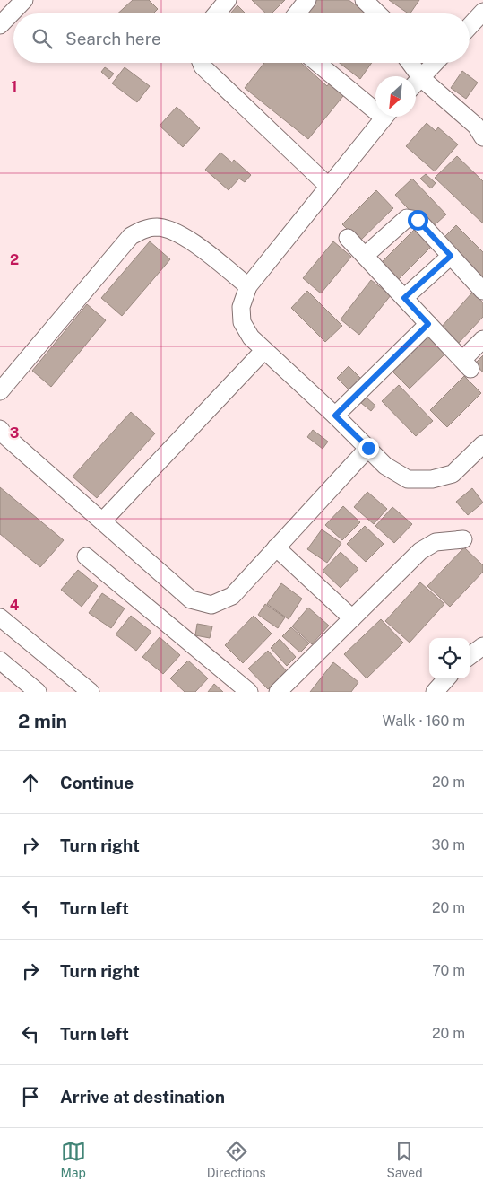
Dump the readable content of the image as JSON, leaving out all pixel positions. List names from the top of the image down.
{
  "north": "bottom left",
  "page": {
    "search": "Search here",
    "heading": ["2 min", "Walk · 160 m"],
    "list": [
      ["Continue", "20 m"],
      ["Turn right", "30 m"],
      ["Turn left", "20 m"],
      ["Turn right", "70 m"],
      ["Turn left", "20 m"],
      "Arrive at destination"
    ],
    "nav": ["Map", "Directions", "Saved"]
  },
  "grid": {
    "rows": [
      "1",
      "2",
      "3",
      "4"
    ]
  }
}
